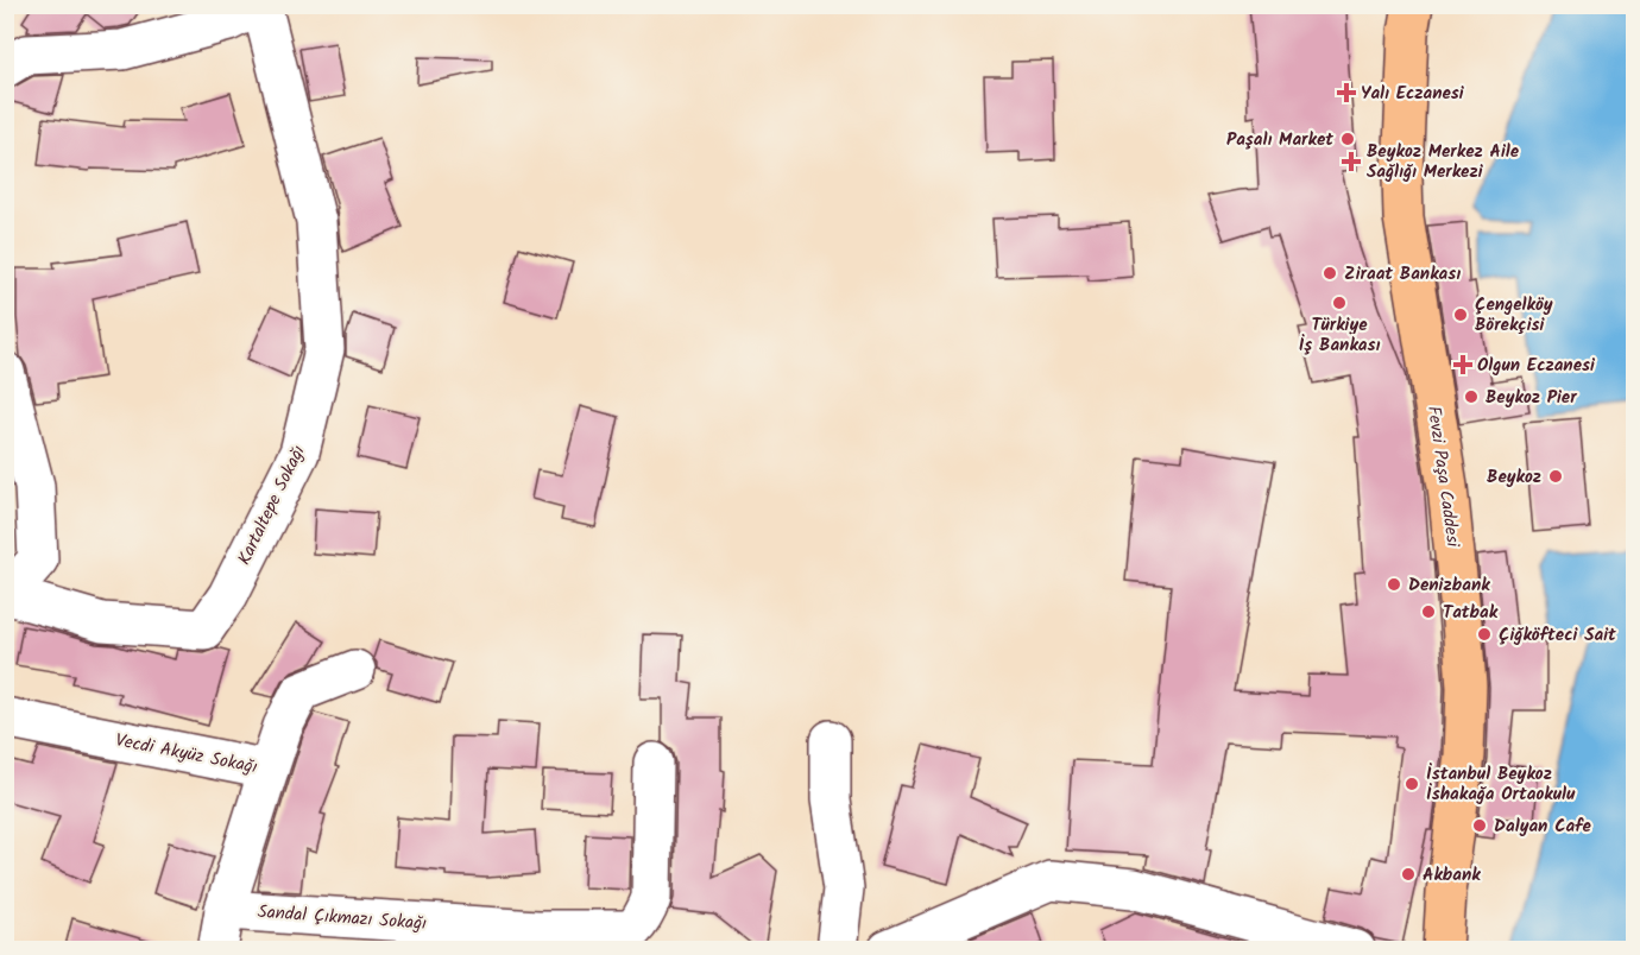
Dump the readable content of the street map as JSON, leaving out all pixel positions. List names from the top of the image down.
{
  "streets": {
    "main road": ["Fevzi Paşa Caddesi"],
    "street": ["Kartaltepe Sokağı", "Vecdi Akyüz Sokağı", "Sandal Çıkmazı Sokağı"]
  },
  "crossings": [
    ["Vecdi Akyüz Sokağı", "Sandal Çıkmazı Sokağı"]
  ],
  "places": {
    "health": ["Yalı Eczanesi", "Beykoz Merkez Aile Sağlığı Merkezi", "Olgun Eczanesi"],
    "other": [
      "Paşalı Market",
      "Ziraat Bankası",
      "Türkiye İş Bankası",
      "Çengelköy Börekçisi",
      "Beykoz Pier",
      "Beykoz",
      "Denizbank",
      "Tatbak",
      "Çiğköfteci Sait",
      "İstanbul Beykoz İshakağa Ortaokulu",
      "Dalyan Cafe",
      "Akbank"
    ]
  }
}
